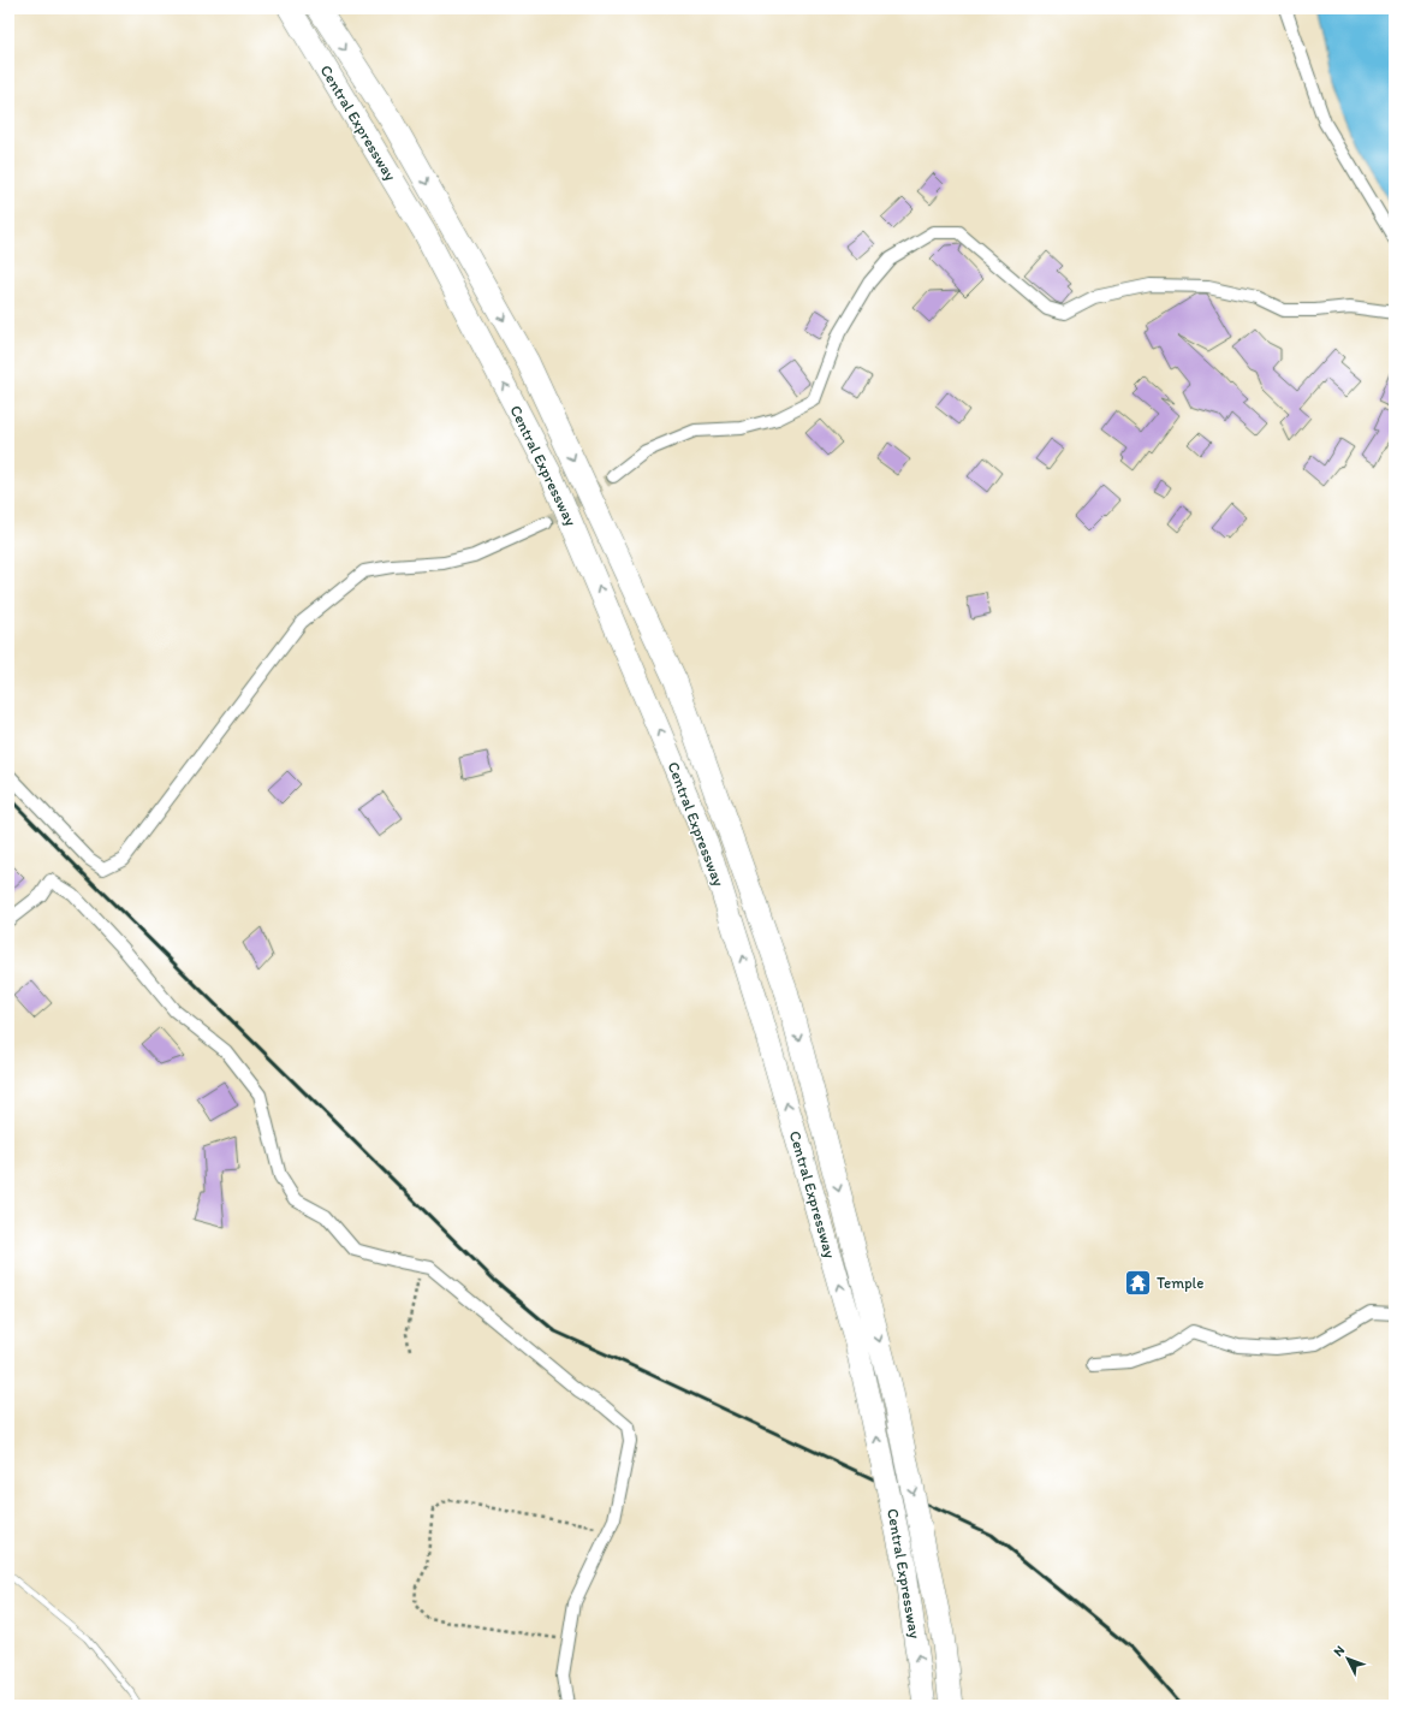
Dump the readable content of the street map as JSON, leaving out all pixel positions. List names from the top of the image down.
{
  "streets": {
    "highway": ["Central Expressway"]
  },
  "places": {
    "temple": ["Temple"]
  },
  "north": "top left"
}
